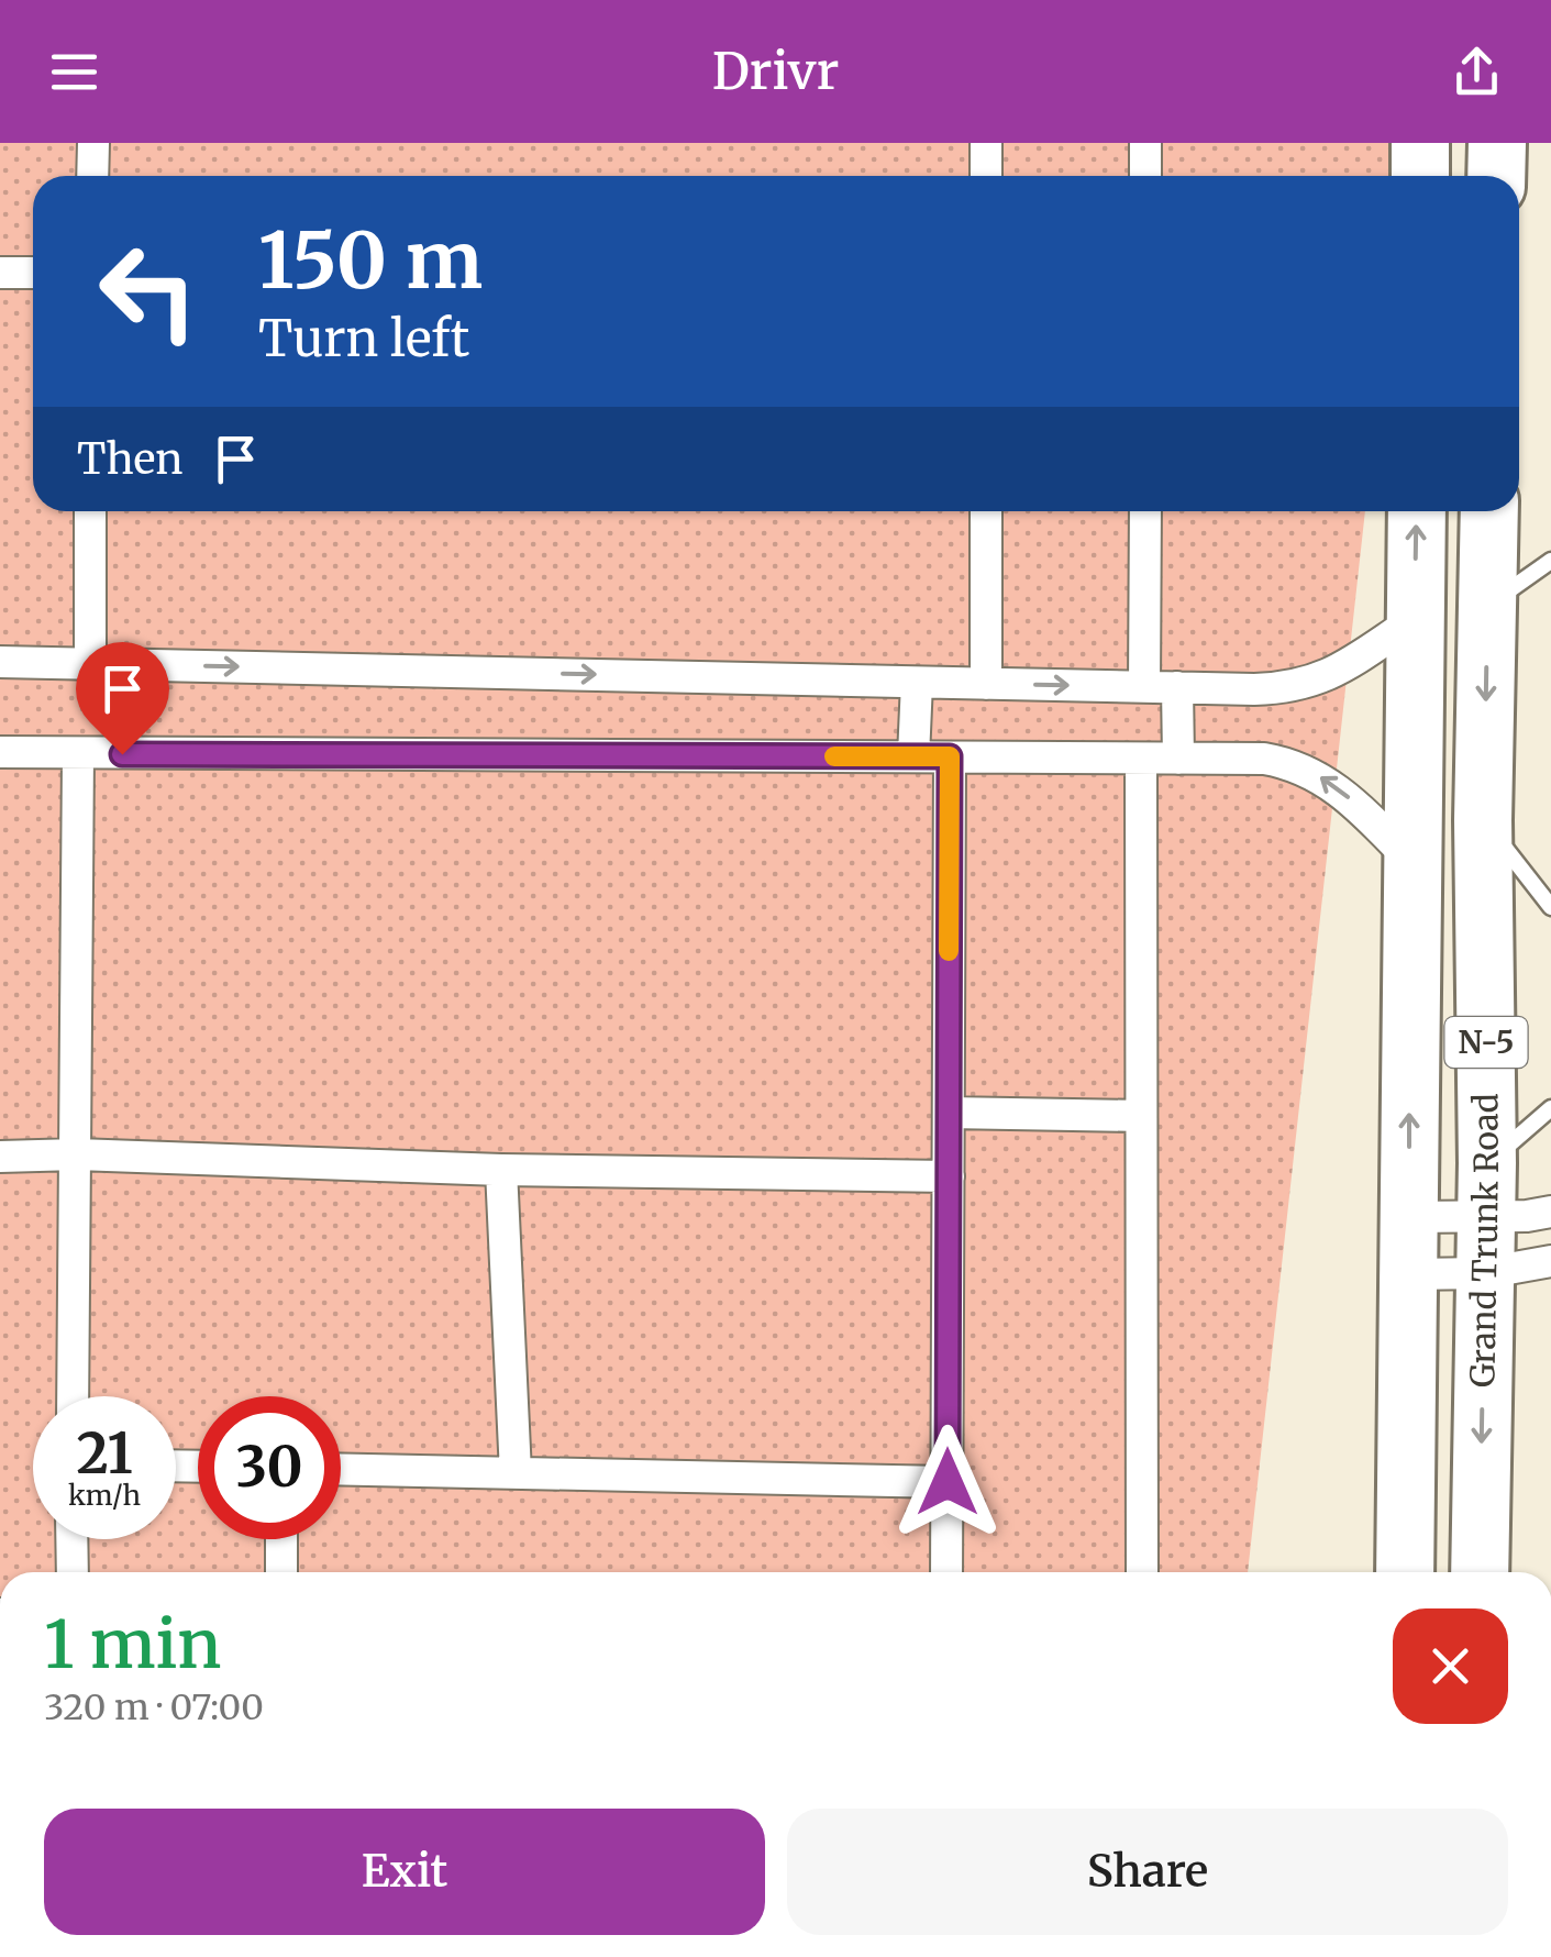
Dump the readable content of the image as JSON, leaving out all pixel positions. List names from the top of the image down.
{
  "streets": {
    "highway": ["N-5", "Grand Trunk Road"]
  },
  "page": {
    "header": "Drivr",
    "turn": ["150 m", "Turn left"],
    "then": "Then",
    "speed": "21 km/h",
    "limit": "30",
    "heading": ["1 min", "320 m · 07:00"],
    "buttons": ["Exit", "Share"]
  }
}
